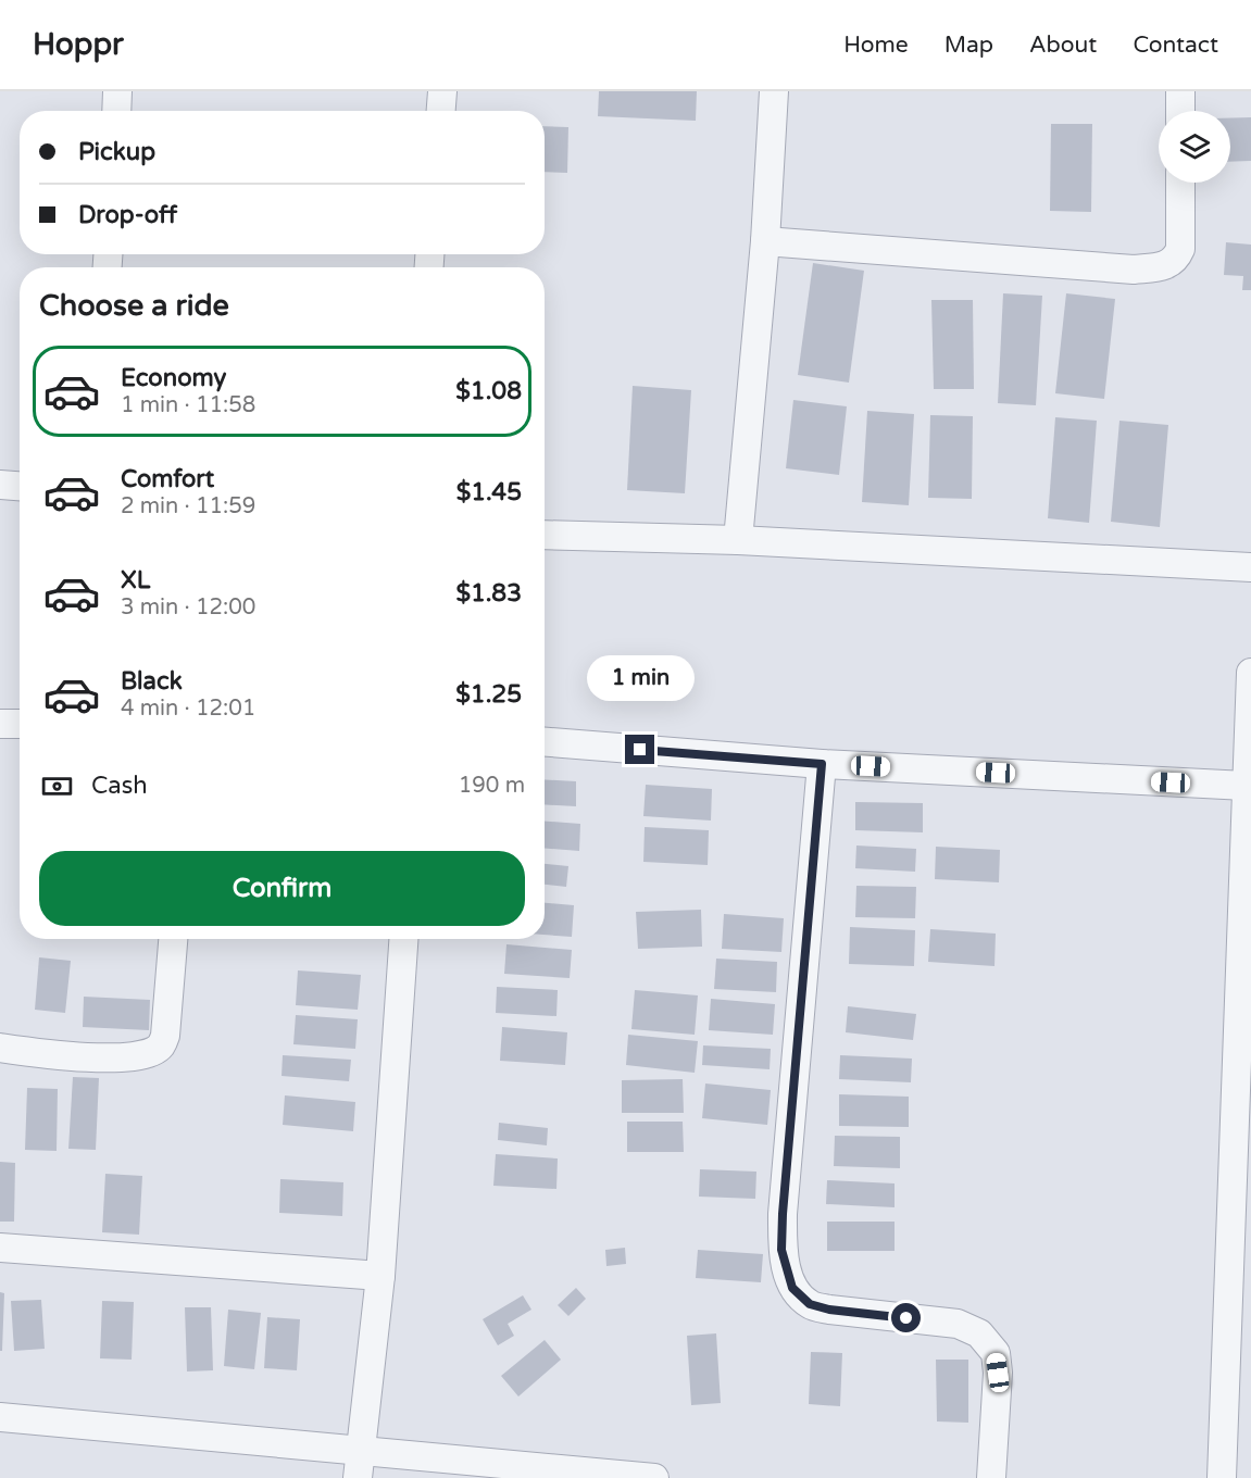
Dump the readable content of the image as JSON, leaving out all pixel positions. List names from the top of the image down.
{
  "page": {
    "header": "Hoppr",
    "nav": [
      "Home",
      "Map",
      "About",
      "Contact"
    ],
    "banner": ["Pickup", "Drop-off"],
    "heading": "Choose a ride",
    "list": [
      {
        "name": "Economy",
        "note": "1 min · 11:58",
        "value": "$1.08"
      },
      {
        "name": "Comfort",
        "note": "2 min · 11:59",
        "value": "$1.45"
      },
      {
        "name": "XL",
        "note": "3 min · 12:00",
        "value": "$1.83"
      },
      {
        "name": "Black",
        "note": "4 min · 12:01",
        "value": "$1.25"
      }
    ],
    "bubble": "1 min",
    "pay": ["Cash", "190 m"],
    "buttons": "Confirm"
  }
}
